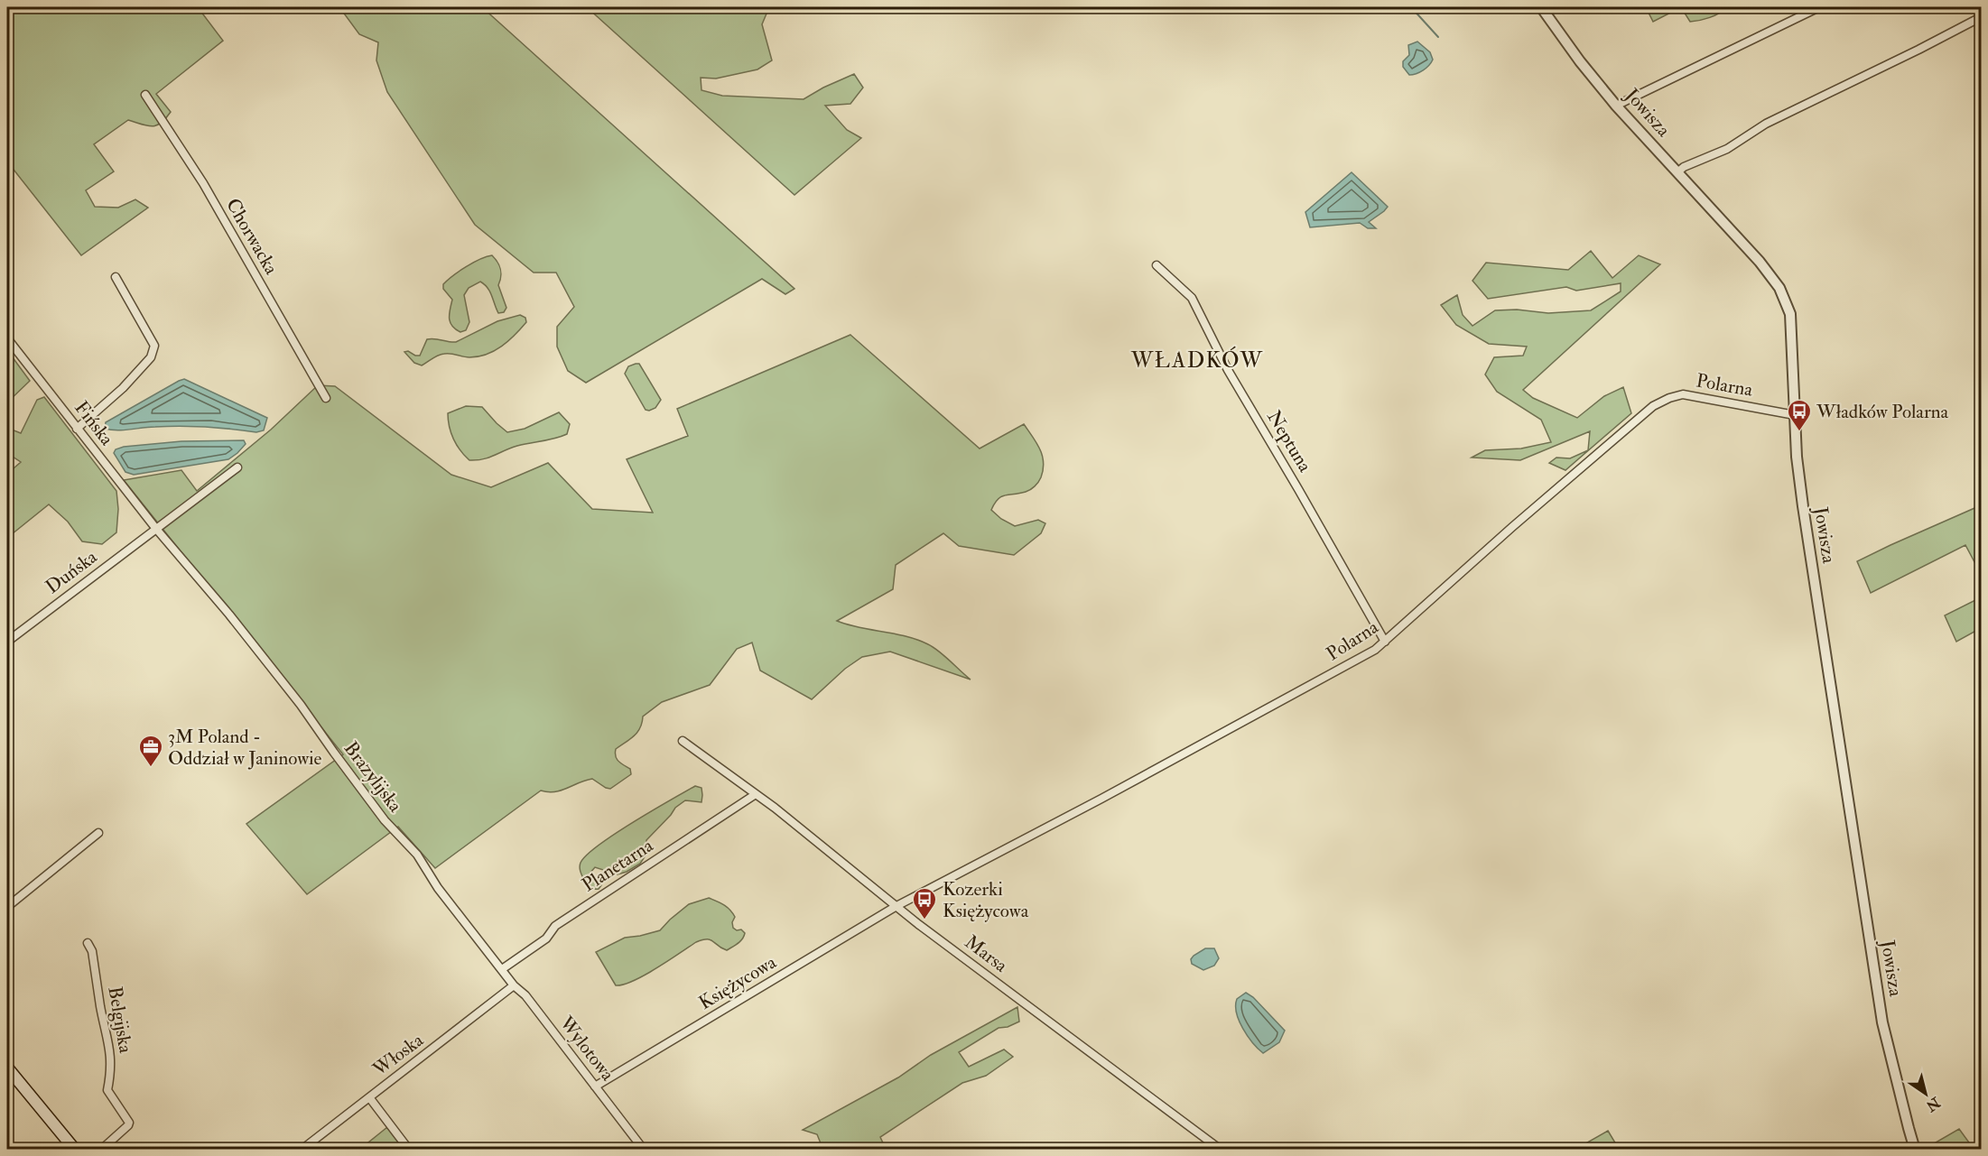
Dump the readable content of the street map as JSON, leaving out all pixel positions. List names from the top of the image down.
{
  "streets": {
    "street": [
      "Jowisza",
      "Chorwacka",
      "Polarna",
      "Fińska",
      "Neptuna",
      "Duńska",
      "Brazylijska",
      "Planetarna",
      "Marsa",
      "Księżycowa",
      "Belgijska",
      "Wylotowa",
      "Włoska"
    ]
  },
  "crossings": [
    ["Jowisza", "Polarna"],
    ["Polarna", "Neptuna"],
    ["Polarna", "Marsa"],
    ["Polarna", "Księżycowa"],
    ["Fińska", "Duńska"],
    ["Fińska", "Brazylijska"],
    ["Duńska", "Brazylijska"],
    ["Brazylijska", "Planetarna"],
    ["Brazylijska", "Wylotowa"],
    ["Planetarna", "Marsa"],
    ["Planetarna", "Wylotowa"],
    ["Marsa", "Księżycowa"],
    ["Księżycowa", "Wylotowa"],
    ["Wylotowa", "Włoska"]
  ],
  "districts": ["WŁADKÓW"],
  "places": {
    "bus stop": ["Władków Polarna", "Kozerki Księżycowa"],
    "office": ["3M Poland - Oddział w Janinowie"]
  },
  "north": "bottom right"
}
